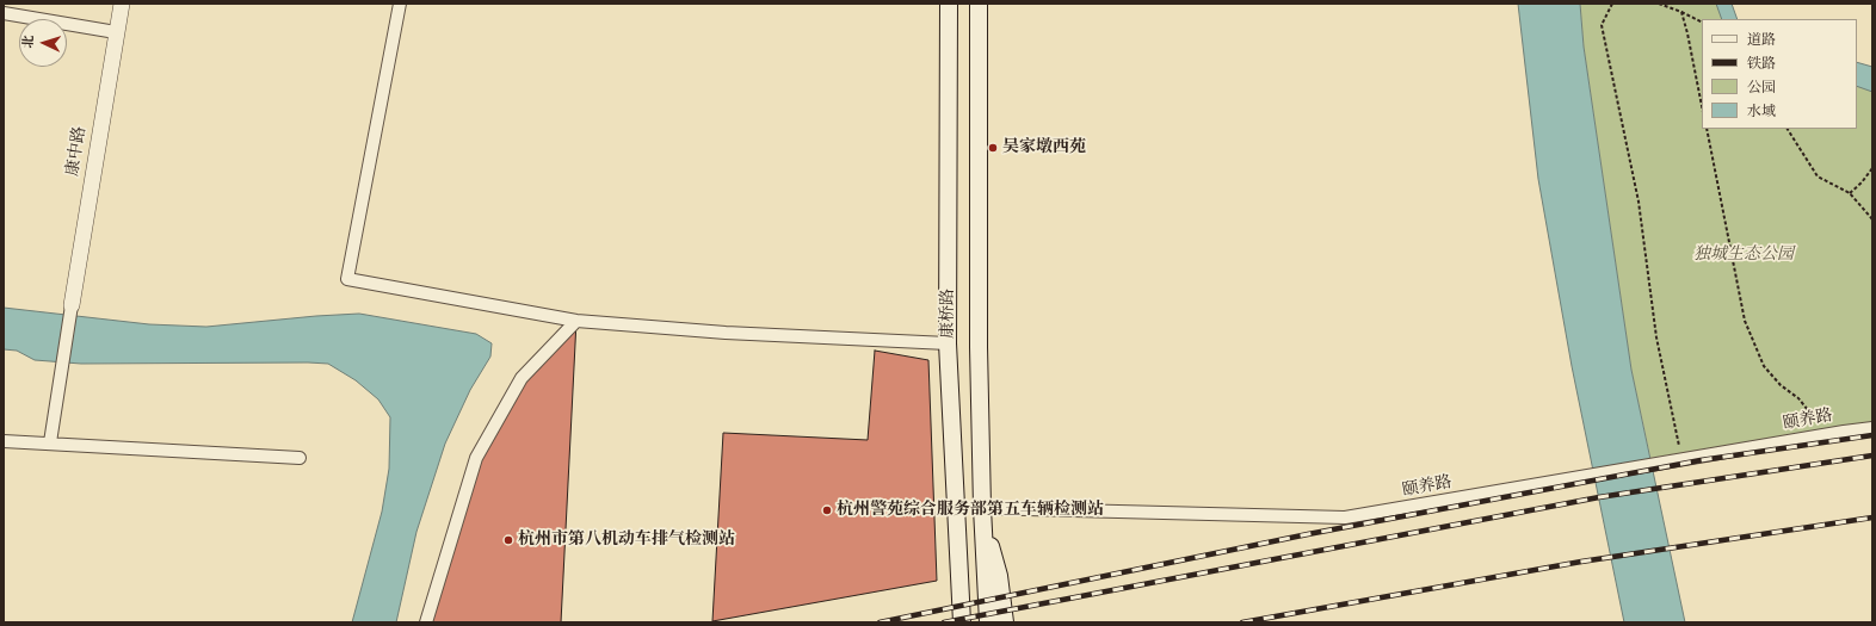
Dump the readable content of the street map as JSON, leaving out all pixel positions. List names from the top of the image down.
{
  "streets": {
    "main road": ["康桥路"],
    "street": ["康中路", "颐养路"]
  },
  "crossings": [
    ["康桥路", "颐养路"]
  ],
  "parks": ["独城生态公园"],
  "places": ["吴家墩西苑", "杭州警苑综合服务部第五车辆检测站", "杭州市第八机动车排气检测站"],
  "legend": [
    "道路",
    "铁路",
    "公园",
    "水域"
  ],
  "north": "left"
}
